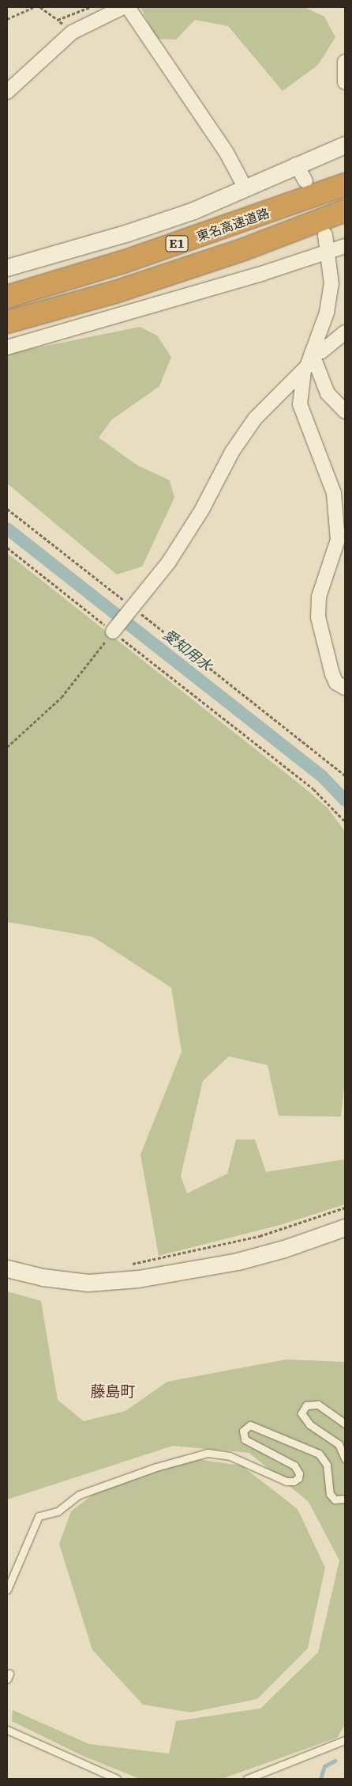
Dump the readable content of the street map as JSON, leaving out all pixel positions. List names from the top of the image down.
{
  "streets": {
    "highway": ["東名高速道路", "E1"]
  },
  "districts": ["藤島町"],
  "water": ["愛知用水"]
}
